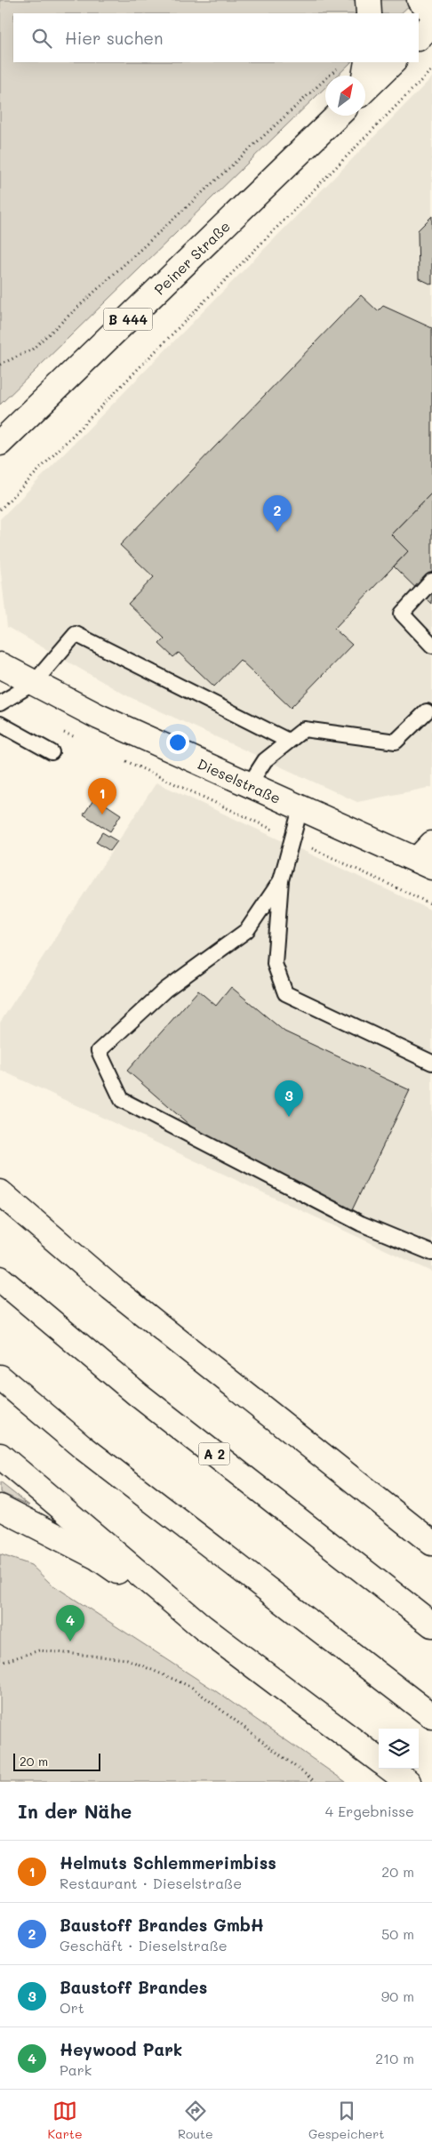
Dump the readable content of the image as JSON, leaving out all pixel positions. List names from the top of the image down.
{
  "streets": {
    "main road": [
      "Peiner Straße",
      "B 444",
      "Dieselstraße",
      "A 2"
    ]
  },
  "scale_bar": "20 m",
  "north": "top right",
  "page": {
    "search": "Hier suchen",
    "pins": [
      "2",
      "1",
      "3",
      "4"
    ],
    "scale": "20 m",
    "heading": ["In der Nähe", "4 Ergebnisse"],
    "list": [
      {
        "mark": "1",
        "name": "Helmuts Schlemmerimbiss",
        "note": "Restaurant · Dieselstraße",
        "value": "20 m"
      },
      {
        "mark": "2",
        "name": "Baustoff Brandes GmbH",
        "note": "Geschäft · Dieselstraße",
        "value": "50 m"
      },
      {
        "mark": "3",
        "name": "Baustoff Brandes",
        "note": "Ort",
        "value": "90 m"
      },
      {
        "mark": "4",
        "name": "Heywood Park",
        "note": "Park",
        "value": "210 m"
      }
    ],
    "nav": ["Karte", "Route", "Gespeichert"]
  }
}
